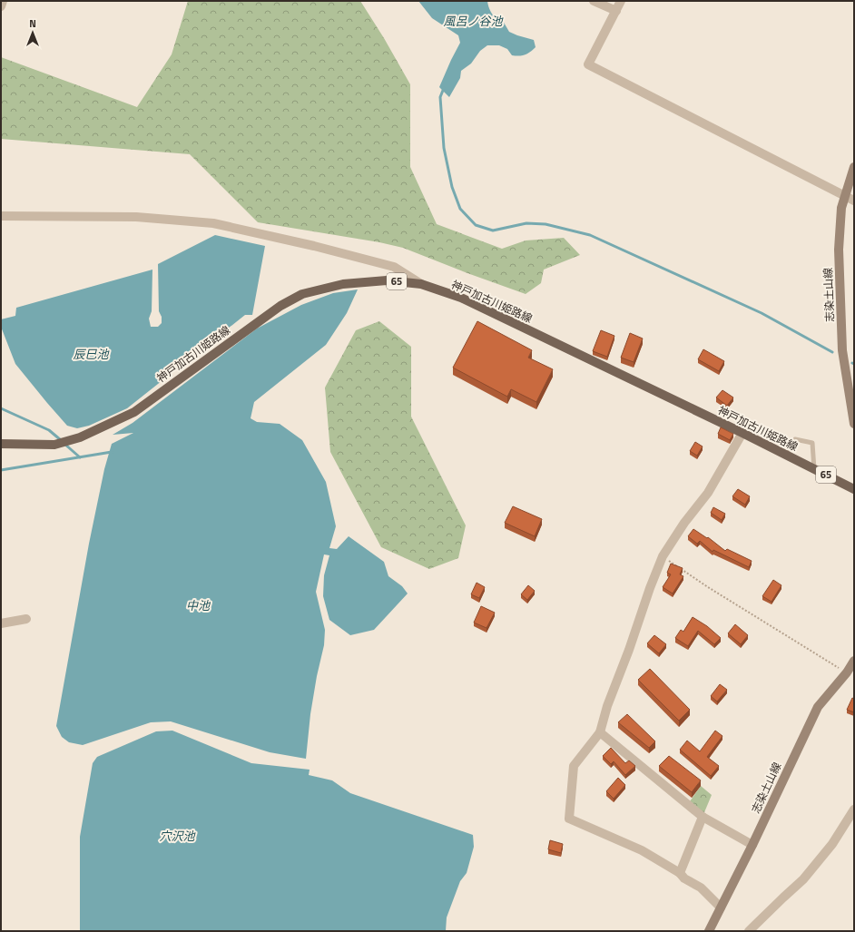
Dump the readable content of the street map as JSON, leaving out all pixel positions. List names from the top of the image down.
{
  "streets": {
    "main road": ["65", "志染土山線", "神戸加古川姫路線"]
  },
  "water": [
    "風呂ノ谷池",
    "辰巳池",
    "中池",
    "穴沢池"
  ],
  "north": "top"
}
